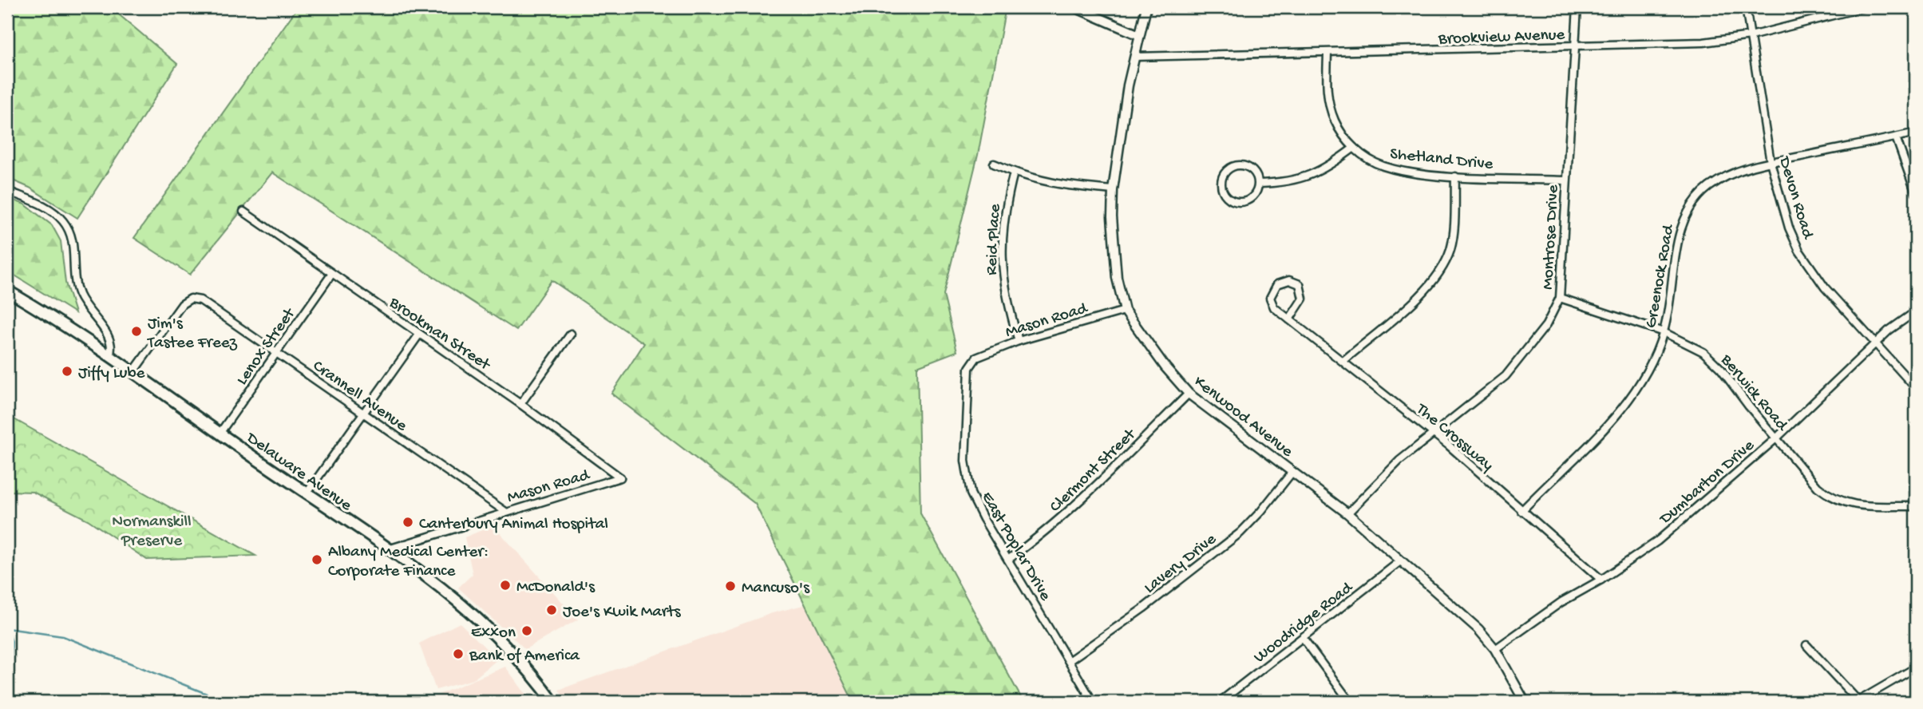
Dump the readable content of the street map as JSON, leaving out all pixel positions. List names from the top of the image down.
{
  "streets": {
    "main road": ["Delaware Avenue"],
    "street": [
      "Brookview Avenue",
      "Shetland Drive",
      "Devon Road",
      "Montrose Drive",
      "Reid Place",
      "Greenock Road",
      "Mason Road",
      "Brookman Street",
      "Lenox Street",
      "Berwick Road",
      "Crannell Avenue",
      "Kenwood Avenue",
      "The Crossway",
      "Clermont Street",
      "Dumbarton Drive",
      "East Poplar Drive",
      "Lavery Drive",
      "Woodridge Road"
    ]
  },
  "crossings": [
    ["Brookview Avenue", "Shetland Drive"],
    ["Brookview Avenue", "Devon Road"],
    ["Brookview Avenue", "Montrose Drive"],
    ["Brookview Avenue", "Kenwood Avenue"],
    ["Shetland Drive", "Montrose Drive"],
    ["Devon Road", "Greenock Road"],
    ["Devon Road", "Dumbarton Drive"],
    ["Montrose Drive", "Berwick Road"],
    ["Montrose Drive", "Kenwood Avenue"],
    ["Montrose Drive", "The Crossway"],
    ["Reid Place", "Mason Road"],
    ["Greenock Road", "Berwick Road"],
    ["Greenock Road", "The Crossway"],
    ["Mason Road", "Brookman Street"],
    ["Mason Road", "Crannell Avenue"],
    ["Mason Road", "Kenwood Avenue"],
    ["Mason Road", "Delaware Avenue"],
    ["Mason Road", "East Poplar Drive"],
    ["Brookman Street", "Lenox Street"],
    ["Lenox Street", "Crannell Avenue"],
    ["Lenox Street", "Delaware Avenue"],
    ["Berwick Road", "Dumbarton Drive"],
    ["Crannell Avenue", "Delaware Avenue"],
    ["Kenwood Avenue", "Clermont Street"],
    ["Kenwood Avenue", "Dumbarton Drive"],
    ["Kenwood Avenue", "Lavery Drive"],
    ["Kenwood Avenue", "Woodridge Road"],
    ["The Crossway", "Dumbarton Drive"],
    ["Clermont Street", "East Poplar Drive"],
    ["East Poplar Drive", "Lavery Drive"]
  ],
  "parks": ["Normanskill Preserve"],
  "places": [
    "Jim's Tastee Freez",
    "Jiffy Lube",
    "Canterbury Animal Hospital",
    "Albany Medical Center: Corporate Finance",
    "McDonald's",
    "Mancuso's",
    "Joe's Kwik Marts",
    "Exxon",
    "Bank of America"
  ]
}
